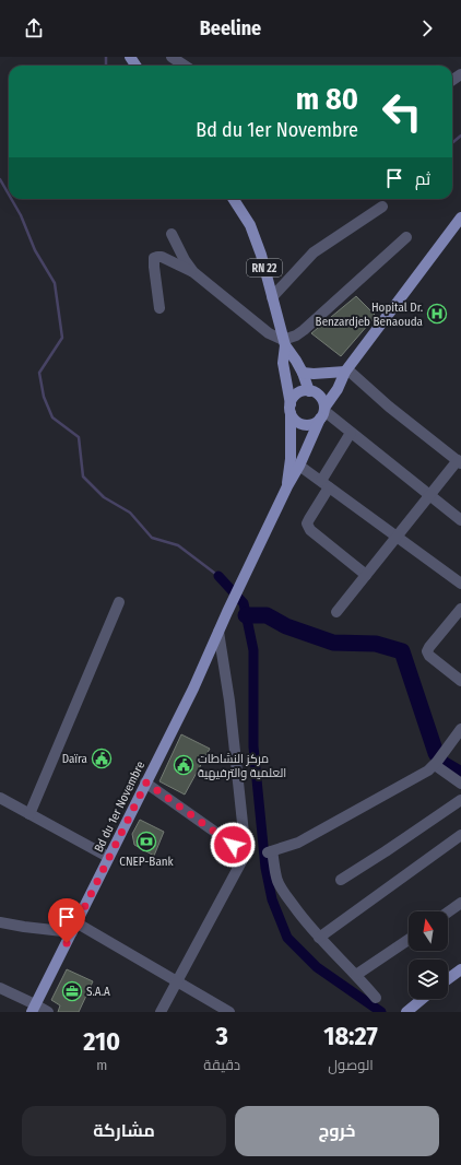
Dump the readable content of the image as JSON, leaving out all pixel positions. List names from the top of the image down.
{
  "streets": {
    "main road": ["RN 22", "Bd du 1er Novembre"]
  },
  "crossings": [
    ["RN 22", "Bd du 1er Novembre"]
  ],
  "places": {
    "hospital": ["Hopital Dr. Benzardjeb Benaouda"],
    "public building": ["Daïra", "مركز النشاطات العلمية والترفيهية"],
    "bank": ["CNEP-Bank"],
    "office": ["S.A.A"]
  },
  "north": "top",
  "page": {
    "header": "Beeline",
    "turn": ["80 m", "Bd du 1er Novembre"],
    "then": "ثم",
    "eta": [
      "18:27",
      "الوصول",
      "3",
      "دقيقة",
      "210",
      "m"
    ],
    "buttons": ["خروج", "مشاركة"]
  }
}
